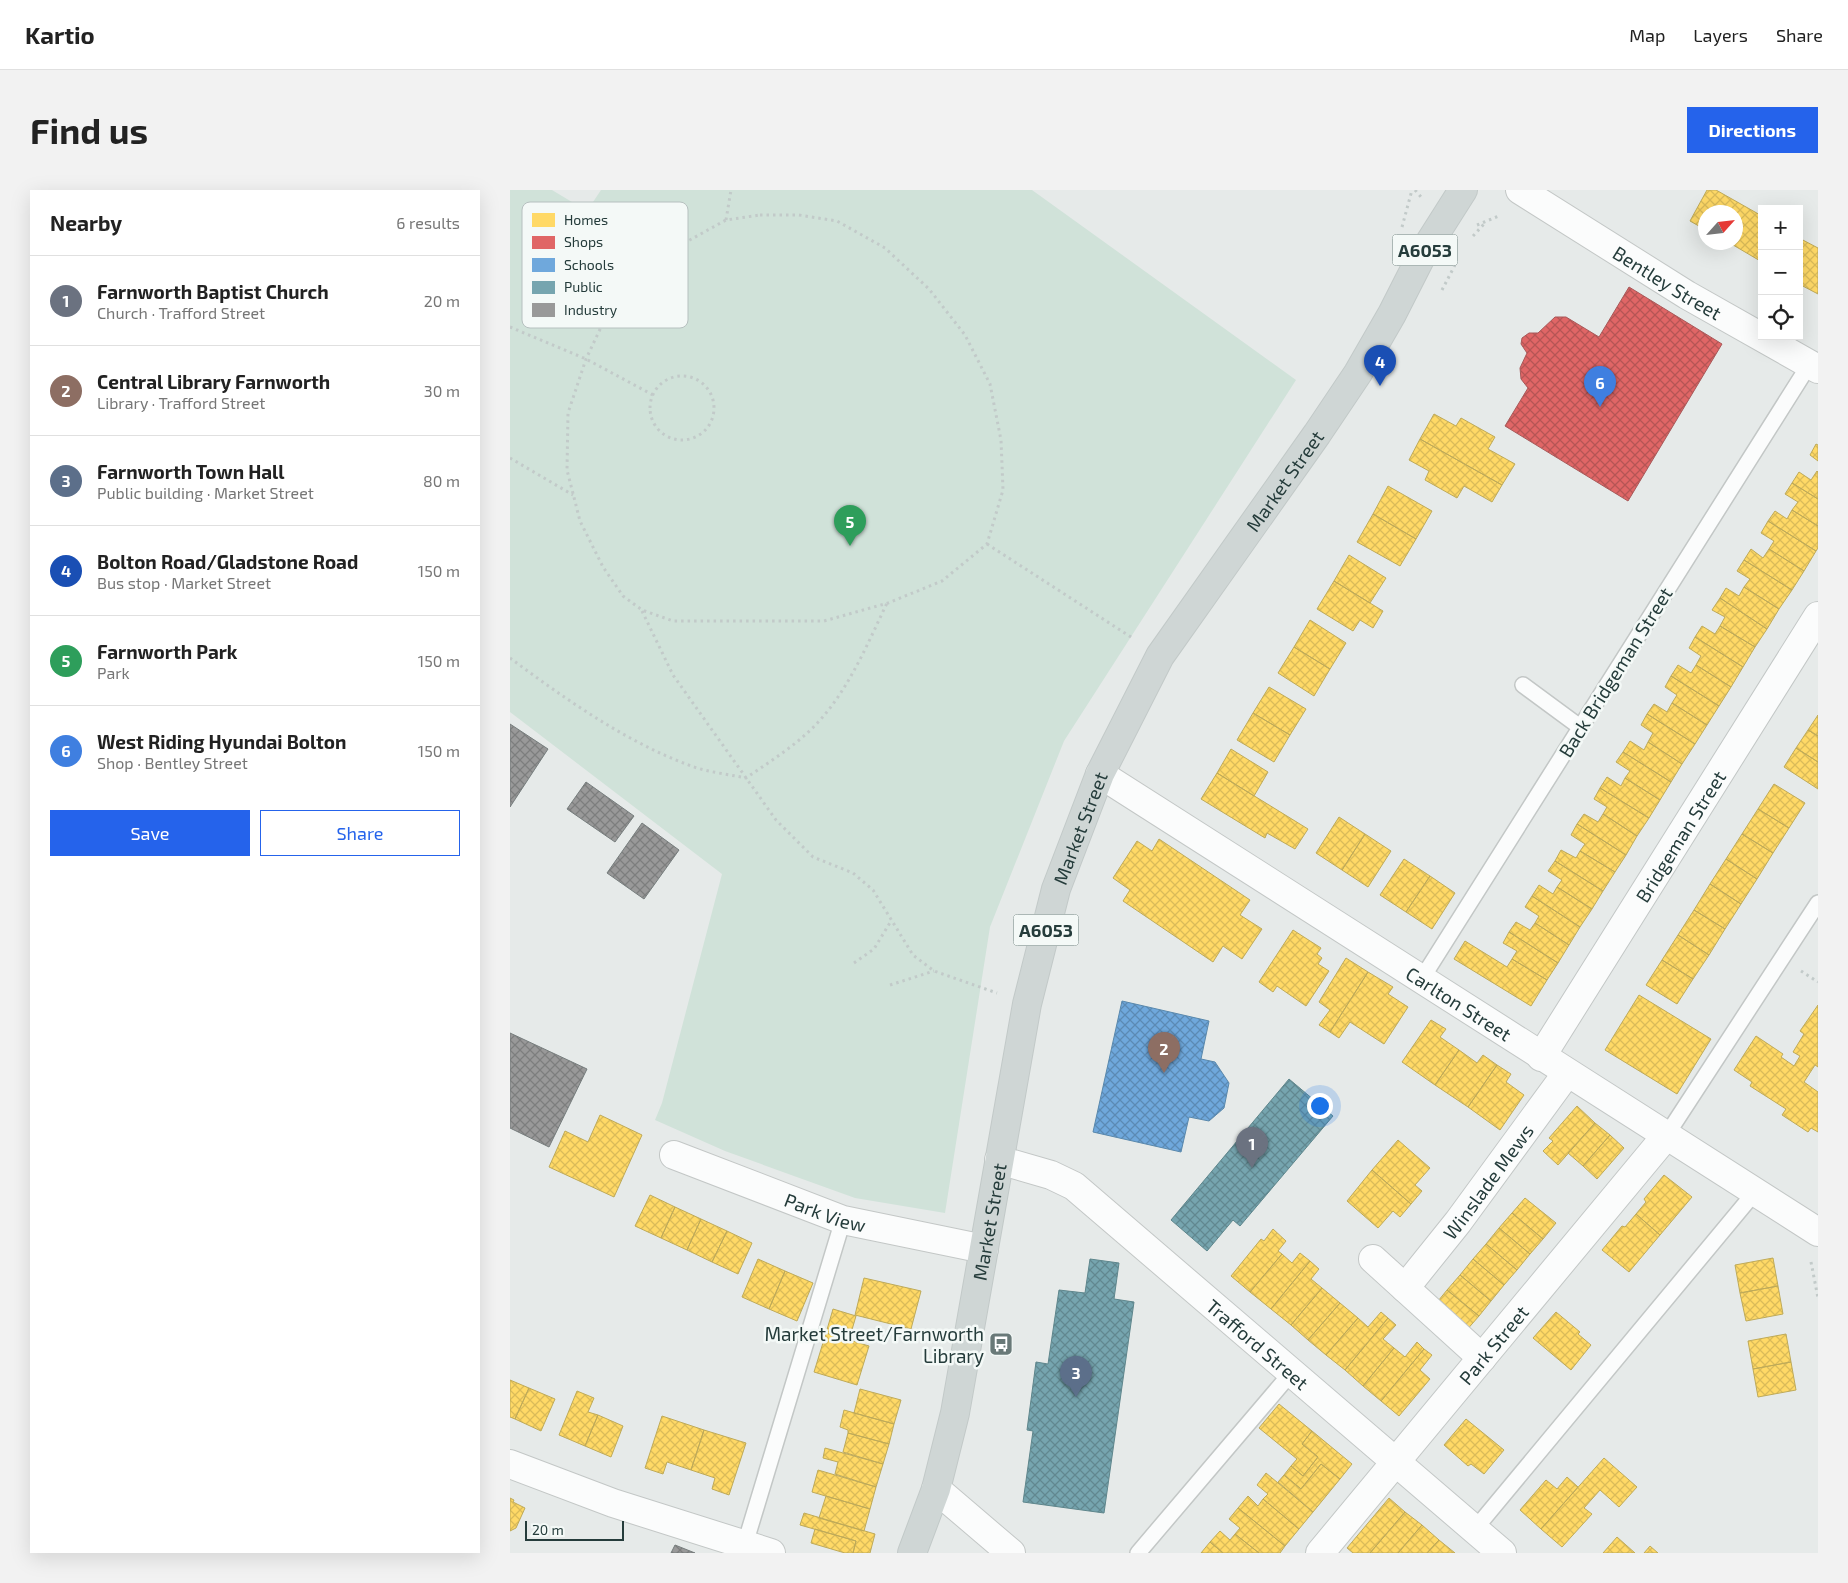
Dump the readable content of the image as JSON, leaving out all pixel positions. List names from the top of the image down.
{
  "streets": {
    "main road": ["A6053", "Market Street"],
    "street": [
      "Bentley Street",
      "Bridgeman Street",
      "Carlton Street",
      "Winslade Mews",
      "Park View",
      "Trafford Street",
      "Park Street"
    ],
    "lane": ["Back Bridgeman Street"]
  },
  "crossings": [
    ["Bentley Street", "Back Bridgeman Street"],
    ["Market Street", "Carlton Street"],
    ["Market Street", "Park View"],
    ["Market Street", "Trafford Street"],
    ["Back Bridgeman Street", "Carlton Street"],
    ["Bridgeman Street", "Carlton Street"],
    ["Carlton Street", "Winslade Mews"],
    ["Carlton Street", "Park Street"],
    ["Trafford Street", "Park Street"]
  ],
  "places": {
    "bus stop": ["Market Street/Farnworth Library"]
  },
  "legend": [
    "Homes",
    "Shops",
    "Schools",
    "Public",
    "Industry"
  ],
  "scale_bar": "20 m",
  "north": "top right",
  "page": {
    "header": "Kartio",
    "nav": ["Map", "Layers", "Share"],
    "buttons": [
      "Directions",
      ["Save", "Share"]
    ],
    "title": "Find us",
    "heading": ["Nearby", "6 results"],
    "map_buttons": ["+", "−"],
    "list": [
      {
        "mark": "1",
        "name": "Farnworth Baptist Church",
        "note": "Church · Trafford Street",
        "value": "20 m"
      },
      {
        "mark": "2",
        "name": "Central Library Farnworth",
        "note": "Library · Trafford Street",
        "value": "30 m"
      },
      {
        "mark": "3",
        "name": "Farnworth Town Hall",
        "note": "Public building · Market Street",
        "value": "80 m"
      },
      {
        "mark": "4",
        "name": "Bolton Road/Gladstone Road",
        "note": "Bus stop · Market Street",
        "value": "150 m"
      },
      {
        "mark": "5",
        "name": "Farnworth Park",
        "note": "Park",
        "value": "150 m"
      },
      {
        "mark": "6",
        "name": "West Riding Hyundai Bolton",
        "note": "Shop · Bentley Street",
        "value": "150 m"
      }
    ],
    "pins": [
      "4",
      "6",
      "5",
      "2",
      "1",
      "3"
    ],
    "scale": "20 m"
  }
}
